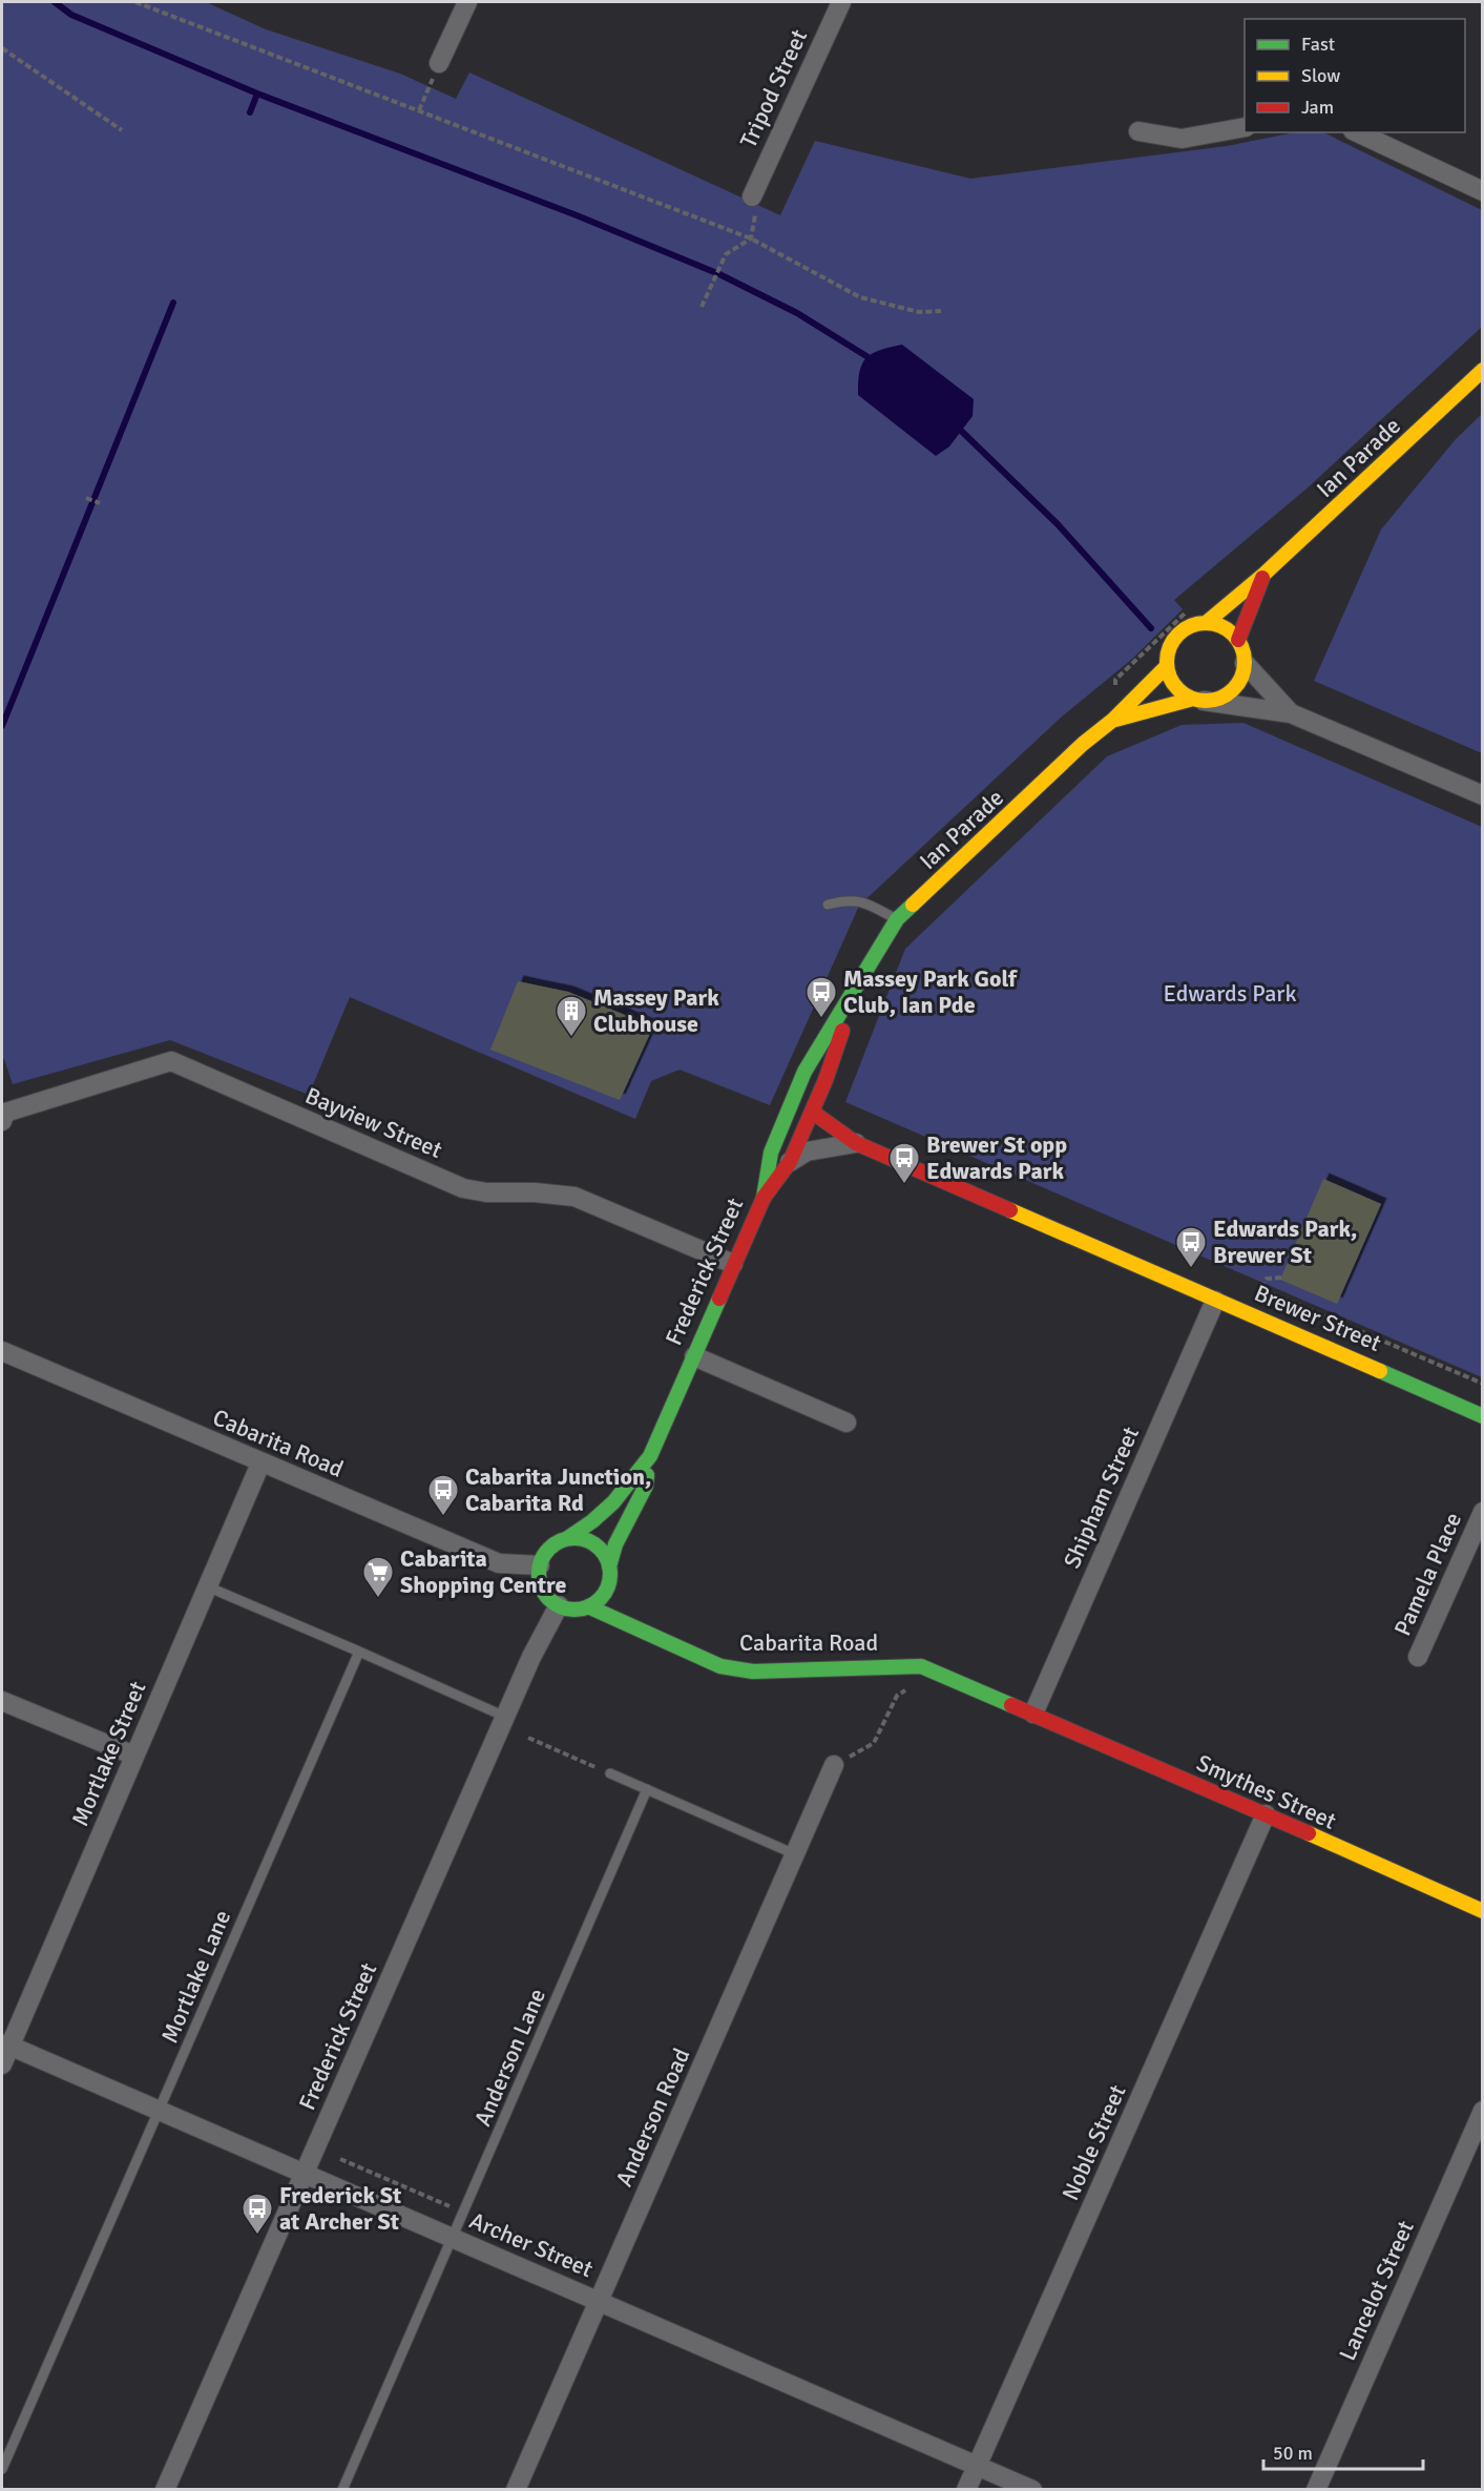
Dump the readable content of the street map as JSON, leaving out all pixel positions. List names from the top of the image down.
{
  "streets": {
    "main road": [
      "Ian Parade",
      "Frederick Street",
      "Brewer Street",
      "Cabarita Road",
      "Smythes Street"
    ],
    "street": [
      "Tripod Street",
      "Bayview Street",
      "Shipham Street",
      "Pamela Place",
      "Mortlake Street",
      "Anderson Road",
      "Noble Street",
      "Archer Street",
      "Lancelot Street"
    ],
    "lane": ["Mortlake Lane", "Anderson Lane"]
  },
  "crossings": [
    ["Ian Parade", "Frederick Street"],
    ["Ian Parade", "Brewer Street"],
    ["Bayview Street", "Frederick Street"],
    ["Frederick Street", "Cabarita Road"],
    ["Frederick Street", "Archer Street"],
    ["Brewer Street", "Shipham Street"],
    ["Cabarita Road", "Shipham Street"],
    ["Cabarita Road", "Mortlake Street"],
    ["Cabarita Road", "Smythes Street"],
    ["Shipham Street", "Smythes Street"],
    ["Mortlake Street", "Archer Street"],
    ["Smythes Street", "Noble Street"],
    ["Mortlake Lane", "Archer Street"],
    ["Anderson Lane", "Archer Street"],
    ["Anderson Road", "Archer Street"],
    ["Noble Street", "Archer Street"]
  ],
  "parks": ["Edwards Park"],
  "places": {
    "bus stop": [
      "Massey Park Golf Club, Ian Pde",
      "Brewer St opp Edwards Park",
      "Edwards Park, Brewer St",
      "Cabarita Junction, Cabarita Rd",
      "Frederick St at Archer St"
    ],
    "building": ["Massey Park Clubhouse"],
    "supermarket": ["Cabarita Shopping Centre"]
  },
  "legend": ["Fast", "Slow", "Jam"],
  "scale_bar": "50 m"
}
